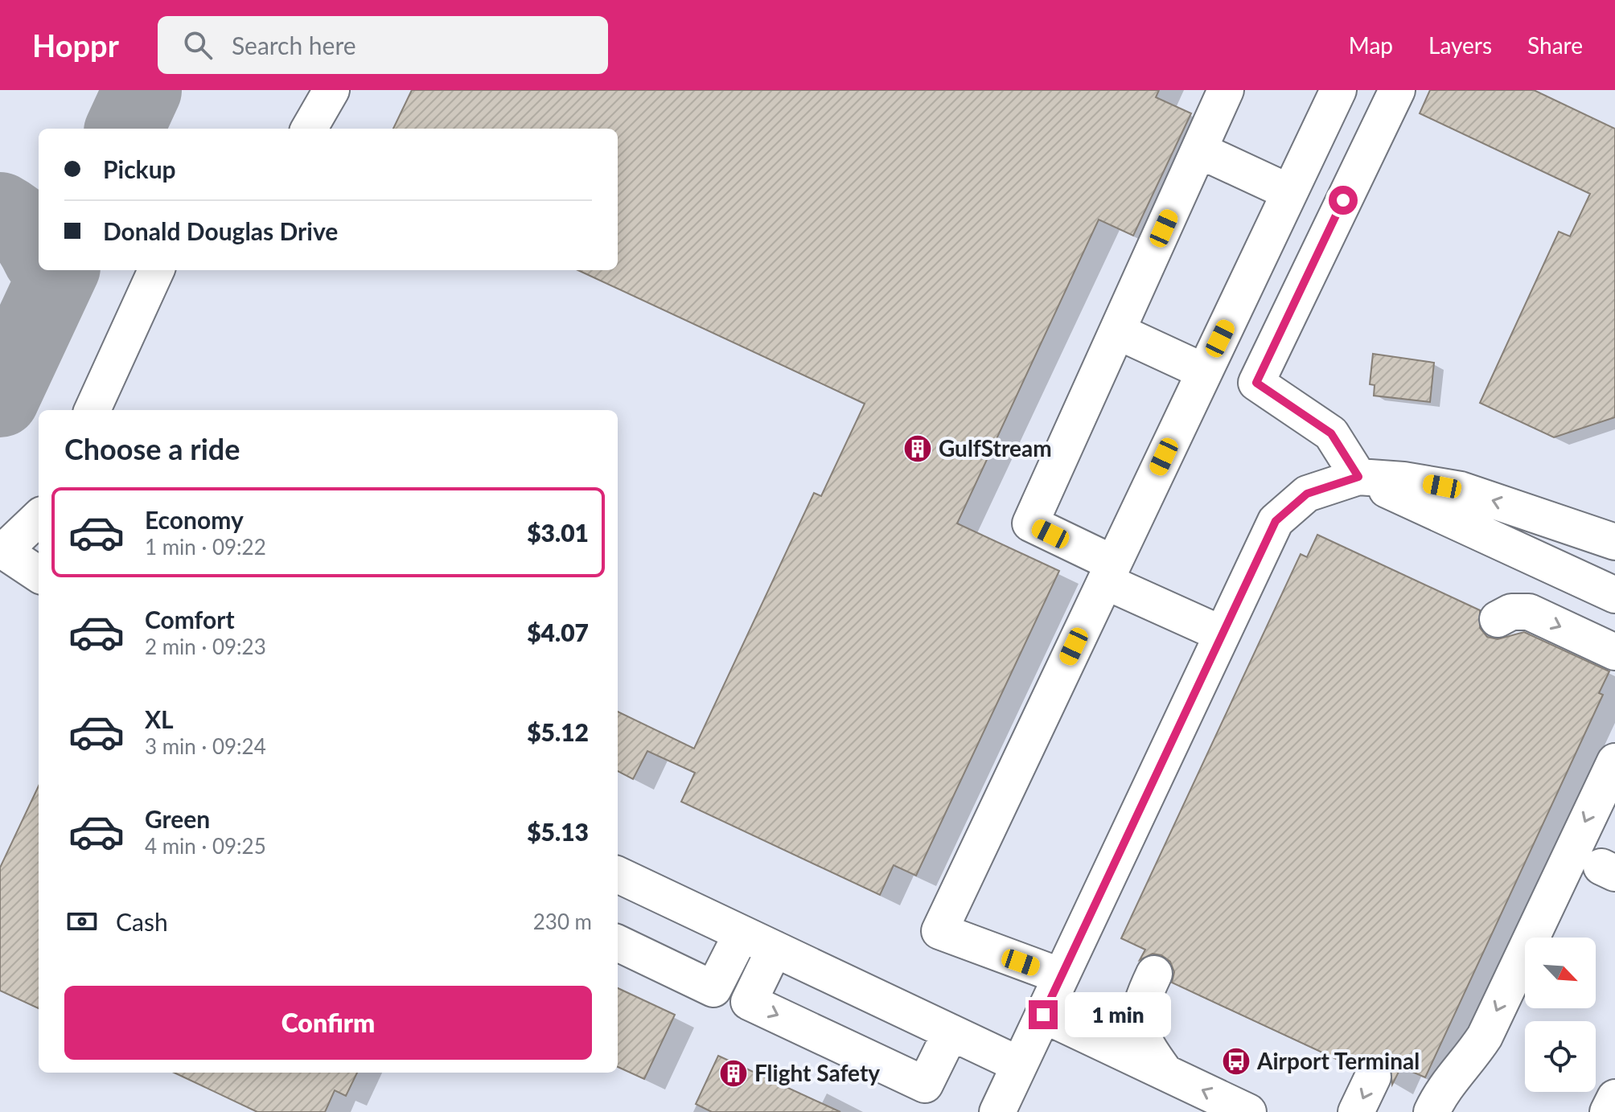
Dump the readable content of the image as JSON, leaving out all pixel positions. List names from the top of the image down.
{
  "places": {
    "building": ["GulfStream", "Flight Safety"],
    "bus stop": ["Airport Terminal"]
  },
  "north": "bottom right",
  "page": {
    "header": "Hoppr",
    "search": "Search here",
    "nav": ["Map", "Layers", "Share"],
    "banner": ["Pickup", "Donald Douglas Drive"],
    "heading": "Choose a ride",
    "list": [
      {
        "name": "Economy",
        "note": "1 min · 09:22",
        "value": "$3.01"
      },
      {
        "name": "Comfort",
        "note": "2 min · 09:23",
        "value": "$4.07"
      },
      {
        "name": "XL",
        "note": "3 min · 09:24",
        "value": "$5.12"
      },
      {
        "name": "Green",
        "note": "4 min · 09:25",
        "value": "$5.13"
      }
    ],
    "pay": ["Cash", "230 m"],
    "buttons": "Confirm",
    "bubble": "1 min"
  }
}
